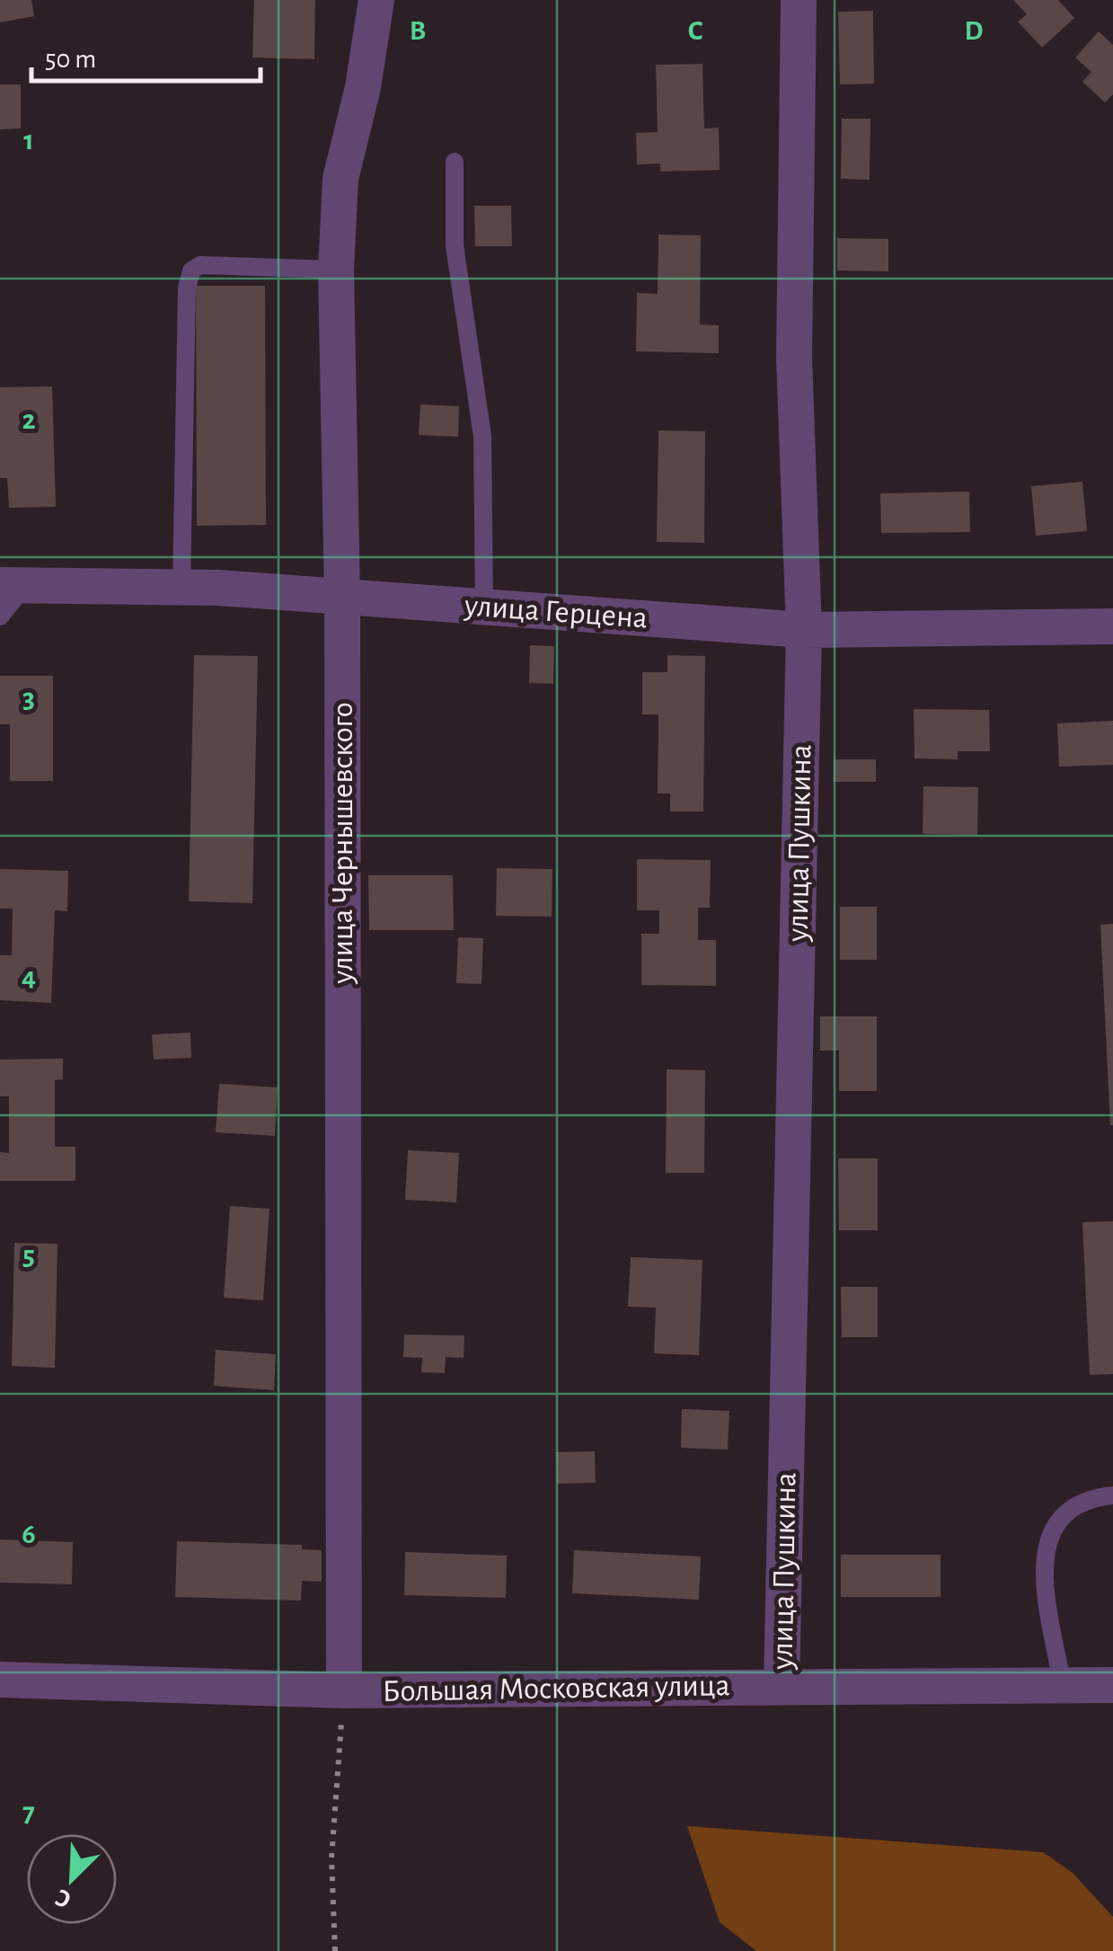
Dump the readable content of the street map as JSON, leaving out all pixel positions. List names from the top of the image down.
{
  "streets": {
    "street": [
      "улица Герцена",
      "улица Чернышевского",
      "улица Пушкина",
      "Большая Московская улица"
    ]
  },
  "crossings": [
    ["улица Герцена", "улица Чернышевского"],
    ["улица Герцена", "улица Пушкина"],
    ["улица Чернышевского", "Большая Московская улица"],
    ["улица Пушкина", "Большая Московская улица"]
  ],
  "scale_bar": "50 m",
  "north": "bottom left",
  "grid": {
    "columns": ["B", "C", "D"],
    "rows": [
      "1",
      "2",
      "3",
      "4",
      "5",
      "6",
      "7"
    ]
  }
}
